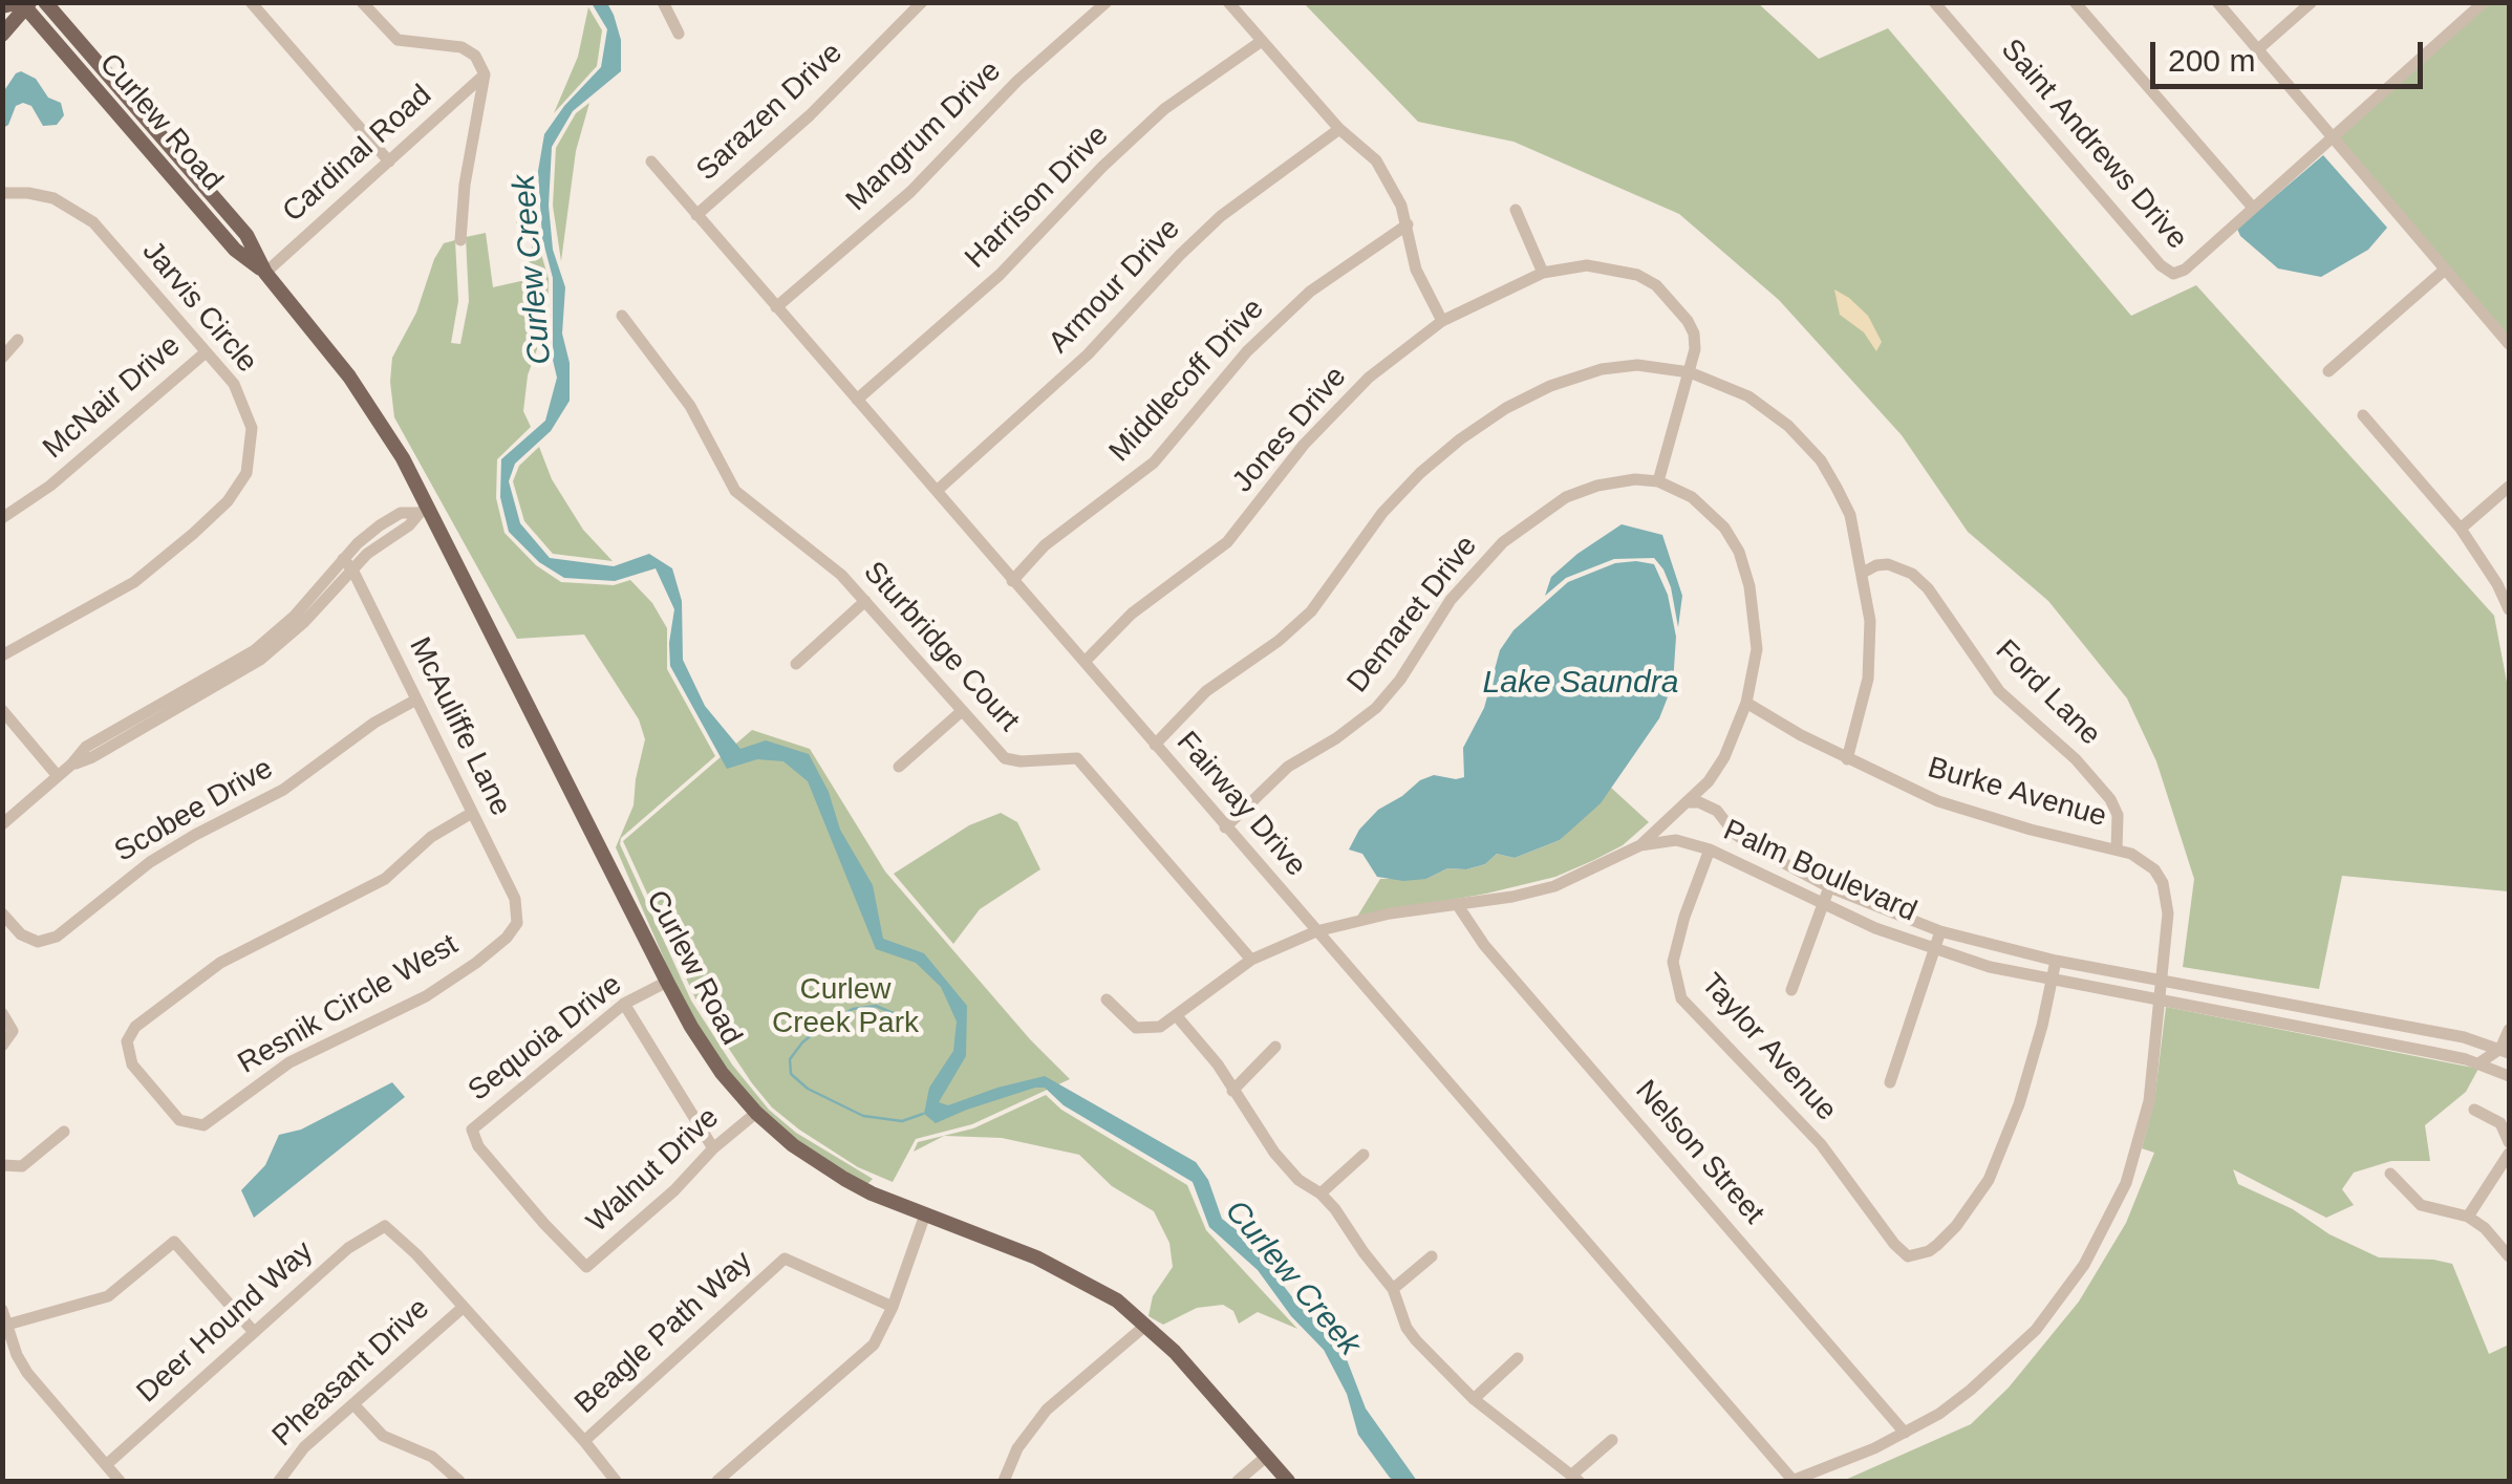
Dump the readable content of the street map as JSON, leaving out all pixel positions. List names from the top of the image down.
{
  "streets": {
    "main road": ["Curlew Road"],
    "street": [
      "Sarazen Drive",
      "Mangrum Drive",
      "Saint Andrews Drive",
      "Cardinal Road",
      "Harrison Drive",
      "Armour Drive",
      "Jarvis Circle",
      "Middlecoff Drive",
      "McNair Drive",
      "Jones Drive",
      "Demaret Drive",
      "Sturbridge Court",
      "Ford Lane",
      "McAuliffe Lane",
      "Burke Avenue",
      "Fairway Drive",
      "Scobee Drive",
      "Palm Boulevard",
      "Resnik Circle West",
      "Sequoia Drive",
      "Taylor Avenue",
      "Nelson Street",
      "Walnut Drive",
      "Deer Hound Way",
      "Beagle Path Way",
      "Pheasant Drive"
    ]
  },
  "crossings": [
    ["Sarazen Drive", "Fairway Drive"],
    ["Curlew Road", "Cardinal Road"],
    ["Curlew Road", "Sequoia Drive"],
    ["Curlew Road", "Walnut Drive"],
    ["Mangrum Drive", "Fairway Drive"],
    ["Harrison Drive", "Fairway Drive"],
    ["Armour Drive", "Fairway Drive"],
    ["Jarvis Circle", "McNair Drive"],
    ["Middlecoff Drive", "Fairway Drive"],
    ["Jones Drive", "Demaret Drive"],
    ["Jones Drive", "Fairway Drive"],
    ["Demaret Drive", "Fairway Drive"],
    ["Sturbridge Court", "Palm Boulevard"],
    ["Ford Lane", "Burke Avenue"],
    ["McAuliffe Lane", "Scobee Drive"],
    ["McAuliffe Lane", "Resnik Circle West"],
    ["Burke Avenue", "Fairway Drive"],
    ["Burke Avenue", "Palm Boulevard"],
    ["Burke Avenue", "Nelson Street"],
    ["Fairway Drive", "Palm Boulevard"],
    ["Palm Boulevard", "Taylor Avenue"],
    ["Palm Boulevard", "Nelson Street"],
    ["Sequoia Drive", "Walnut Drive"],
    ["Deer Hound Way", "Pheasant Drive"]
  ],
  "water": ["Curlew Creek", "Lake Saundra"],
  "parks": ["Curlew Creek Park"],
  "scale_bar": "200 m"
}
